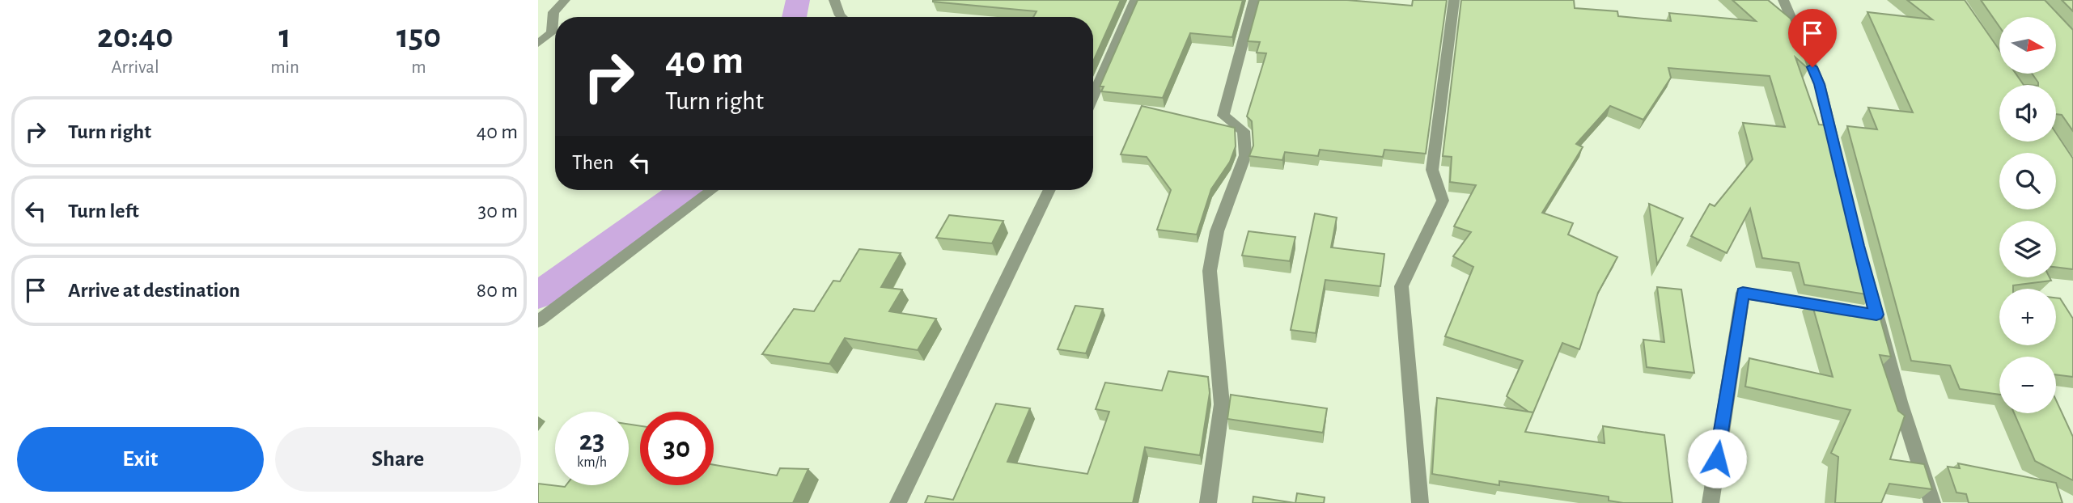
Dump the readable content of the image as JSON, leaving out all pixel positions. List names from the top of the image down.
{
  "north": "right",
  "page": {
    "eta": [
      "20:40",
      "Arrival",
      "1",
      "min",
      "150",
      "m"
    ],
    "map_buttons": ["+", "−"],
    "turn": ["40 m", "Turn right"],
    "list": [
      {
        "name": "Turn right",
        "value": "40 m"
      },
      {
        "name": "Turn left",
        "value": "30 m"
      },
      {
        "name": "Arrive at destination",
        "value": "80 m"
      }
    ],
    "then": "Then",
    "speed": "23 km/h",
    "limit": "30",
    "buttons": ["Exit", "Share"]
  }
}
